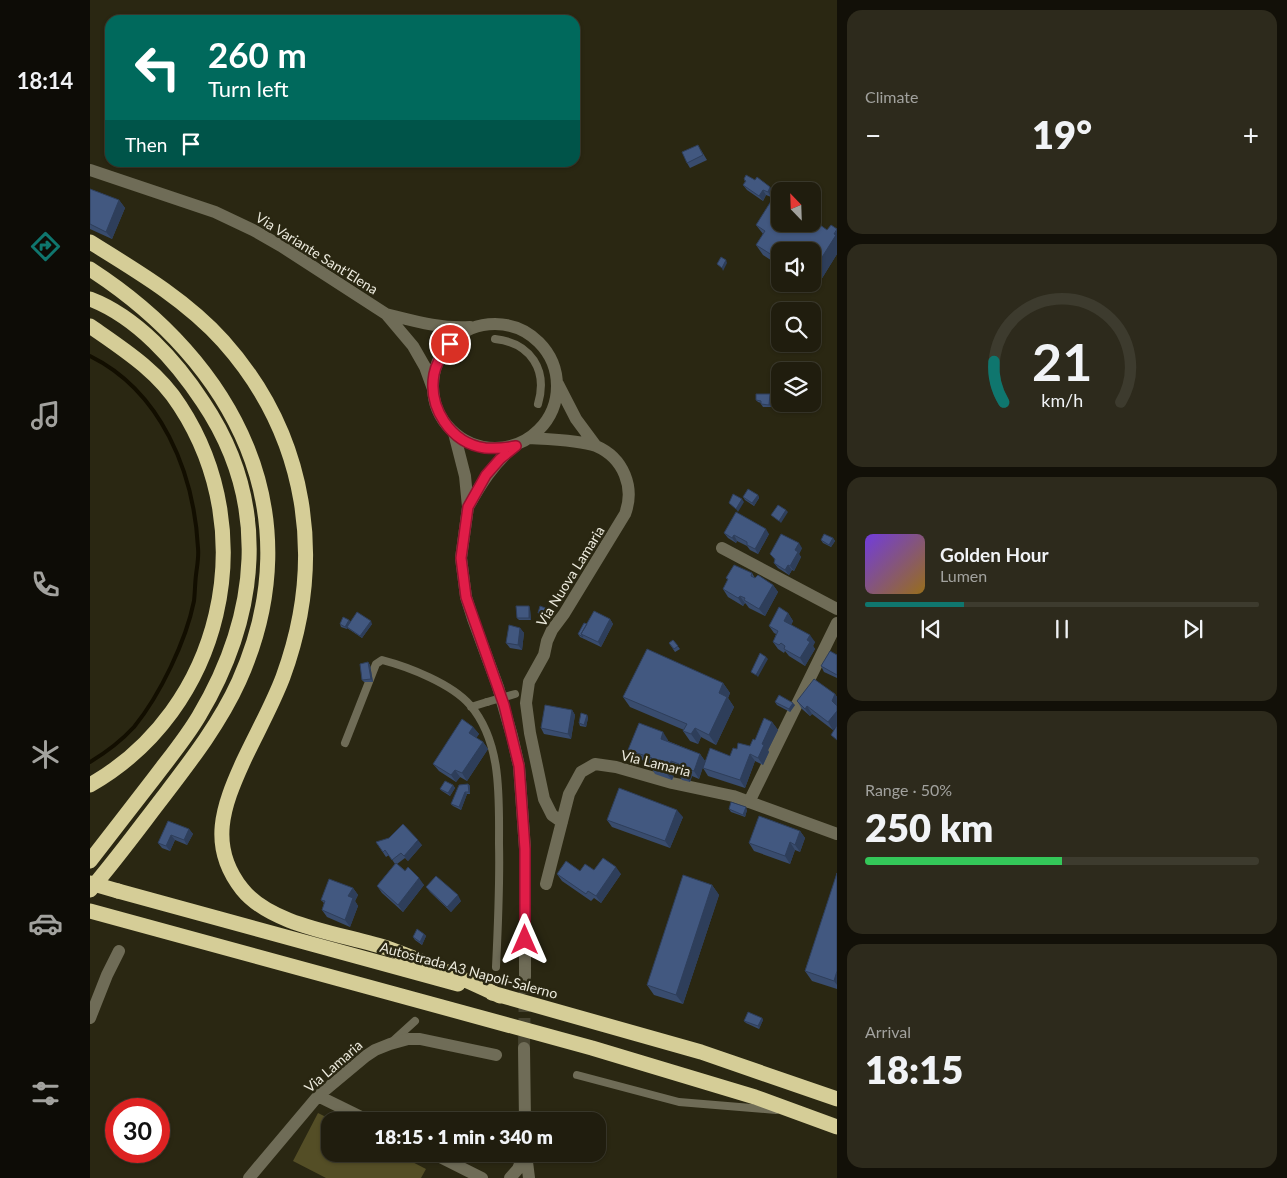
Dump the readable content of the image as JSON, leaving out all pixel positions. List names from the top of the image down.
{
  "streets": {
    "highway": ["Autostrada A3 Napoli-Salerno"],
    "street": ["Via Variante Sant'Elena", "Via Nuova Lamaria", "Via Lamaria"]
  },
  "crossings": [
    ["Via Variante Sant'Elena", "Via Nuova Lamaria"],
    ["Via Nuova Lamaria", "Via Lamaria"]
  ],
  "north": "top left",
  "page": {
    "tabs": "18:14",
    "tile": [
      "Climate",
      ["Range · 50%", "250 km"],
      ["Arrival", "18:15"]
    ],
    "turn": ["260 m", "Turn left"],
    "heat": ["−", "19°", "+"],
    "then": "Then",
    "song": ["Golden Hour", "Lumen"],
    "limit": "30",
    "trip": "18:15 · 1 min · 340 m",
    "gauge": ["21", "km/h"]
  }
}
